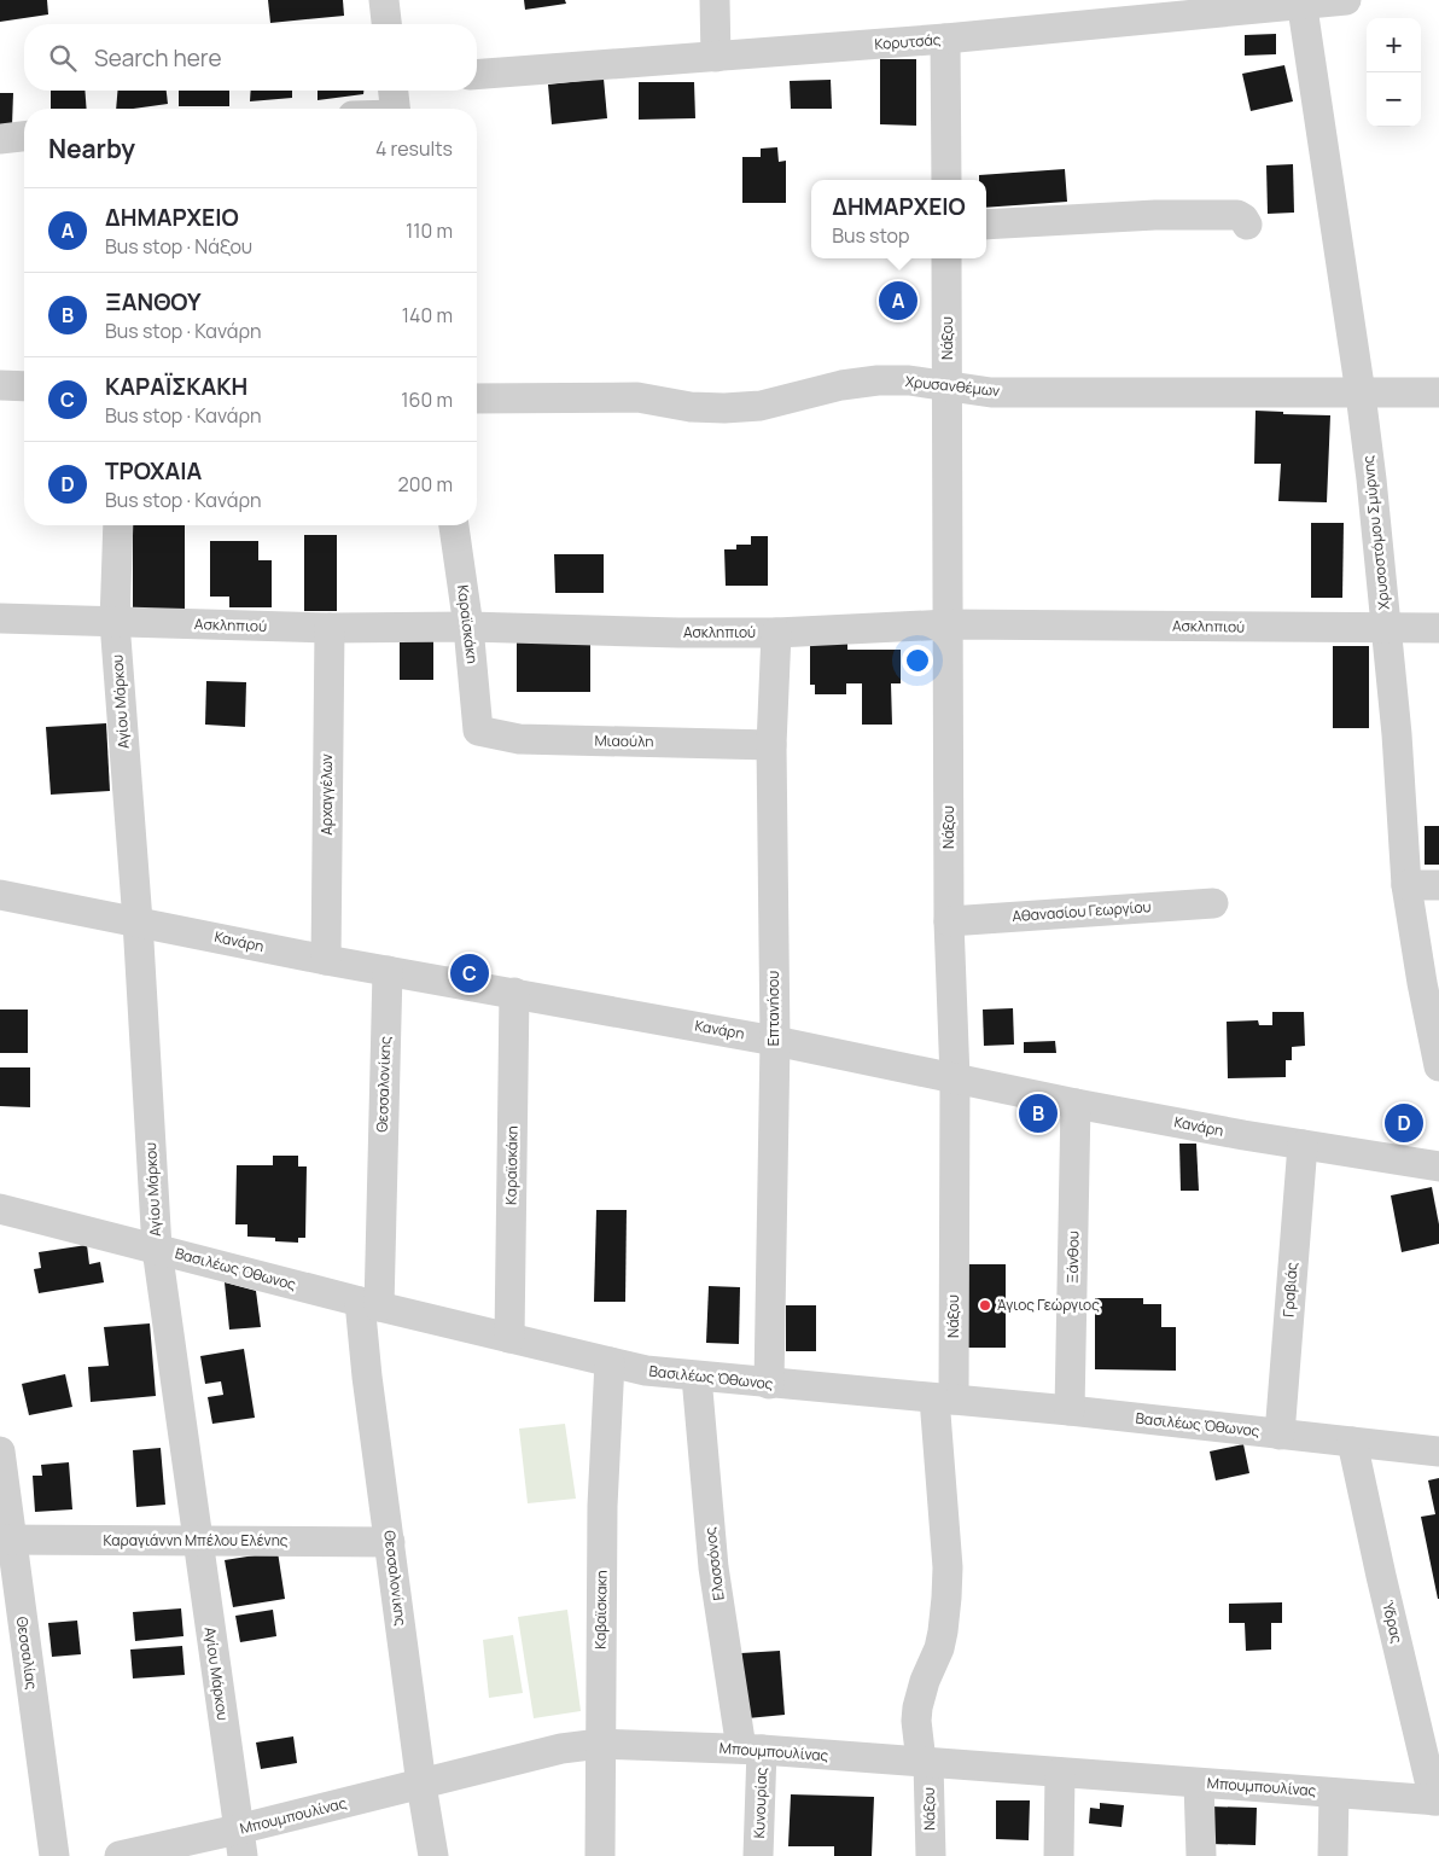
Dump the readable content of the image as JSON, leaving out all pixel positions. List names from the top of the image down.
{
  "streets": {
    "street": [
      "Κορυτσάς",
      "Νάξου",
      "Χρυσανθέμων",
      "Χρυσοστόμου Σμύρνης",
      "Καραϊσκάκη",
      "Ασκληπιού",
      "Αγίου Μάρκου",
      "Μιαούλη",
      "Αρχαγγέλων",
      "Αθανασίου Γεωργίου",
      "Κανάρη",
      "Επτανήσου",
      "Θεσσαλονίκης",
      "Ξάνθου",
      "Βασιλέως Όθωνος",
      "Γραβιάς",
      "Καραγιάννη Μπέλου Ελένης",
      "Ελασσόνος",
      "Καβαϊσκακη",
      "Ύδρας",
      "Θεσσαλίας",
      "Μπουμπουλίνας",
      "Κυνουρίας"
    ]
  },
  "crossings": [
    ["Κορυτσάς", "Χρυσοστόμου Σμύρνης"],
    ["Νάξου", "Χρυσανθέμων"],
    ["Νάξου", "Ασκληπιού"],
    ["Νάξου", "Αθανασίου Γεωργίου"],
    ["Νάξου", "Κανάρη"],
    ["Νάξου", "Βασιλέως Όθωνος"],
    ["Νάξου", "Μπουμπουλίνας"],
    ["Χρυσανθέμων", "Χρυσοστόμου Σμύρνης"],
    ["Χρυσοστόμου Σμύρνης", "Ασκληπιού"],
    ["Καραϊσκάκη", "Ασκληπιού"],
    ["Καραϊσκάκη", "Μιαούλη"],
    ["Καραϊσκάκη", "Κανάρη"],
    ["Καραϊσκάκη", "Βασιλέως Όθωνος"],
    ["Ασκληπιού", "Αγίου Μάρκου"],
    ["Ασκληπιού", "Αρχαγγέλων"],
    ["Ασκληπιού", "Επτανήσου"],
    ["Αγίου Μάρκου", "Κανάρη"],
    ["Αγίου Μάρκου", "Βασιλέως Όθωνος"],
    ["Αγίου Μάρκου", "Καραγιάννη Μπέλου Ελένης"],
    ["Αγίου Μάρκου", "Μπουμπουλίνας"],
    ["Μιαούλη", "Επτανήσου"],
    ["Αρχαγγέλων", "Κανάρη"],
    ["Κανάρη", "Επτανήσου"],
    ["Κανάρη", "Θεσσαλονίκης"],
    ["Κανάρη", "Ξάνθου"],
    ["Κανάρη", "Γραβιάς"],
    ["Επτανήσου", "Βασιλέως Όθωνος"],
    ["Θεσσαλονίκης", "Βασιλέως Όθωνος"],
    ["Θεσσαλονίκης", "Καραγιάννη Μπέλου Ελένης"],
    ["Θεσσαλονίκης", "Μπουμπουλίνας"],
    ["Ξάνθου", "Βασιλέως Όθωνος"],
    ["Βασιλέως Όθωνος", "Γραβιάς"],
    ["Βασιλέως Όθωνος", "Ελασσόνος"],
    ["Βασιλέως Όθωνος", "Καβαϊσκακη"],
    ["Βασιλέως Όθωνος", "Ύδρας"],
    ["Καραγιάννη Μπέλου Ελένης", "Θεσσαλίας"],
    ["Ελασσόνος", "Μπουμπουλίνας"],
    ["Ελασσόνος", "Κυνουρίας"],
    ["Καβαϊσκακη", "Μπουμπουλίνας"],
    ["Ύδρας", "Μπουμπουλίνας"],
    ["Μπουμπουλίνας", "Κυνουρίας"]
  ],
  "places": ["Άγιος Γεώργιος"],
  "page": {
    "map_buttons": ["+", "−"],
    "search": "Search here",
    "heading": ["Nearby", "4 results"],
    "popup": ["ΔΗΜΑΡΧΕΙΟ", "Bus stop"],
    "list": [
      {
        "mark": "A",
        "name": "ΔΗΜΑΡΧΕΙΟ",
        "note": "Bus stop · Νάξου",
        "value": "110 m"
      },
      {
        "mark": "B",
        "name": "ΞΑΝΘΟΥ",
        "note": "Bus stop · Κανάρη",
        "value": "140 m"
      },
      {
        "mark": "C",
        "name": "ΚΑΡΑΪΣΚΑΚΗ",
        "note": "Bus stop · Κανάρη",
        "value": "160 m"
      },
      {
        "mark": "D",
        "name": "ΤΡΟΧΑΙΑ",
        "note": "Bus stop · Κανάρη",
        "value": "200 m"
      }
    ],
    "pins": [
      "A",
      "C",
      "B",
      "D"
    ]
  }
}
